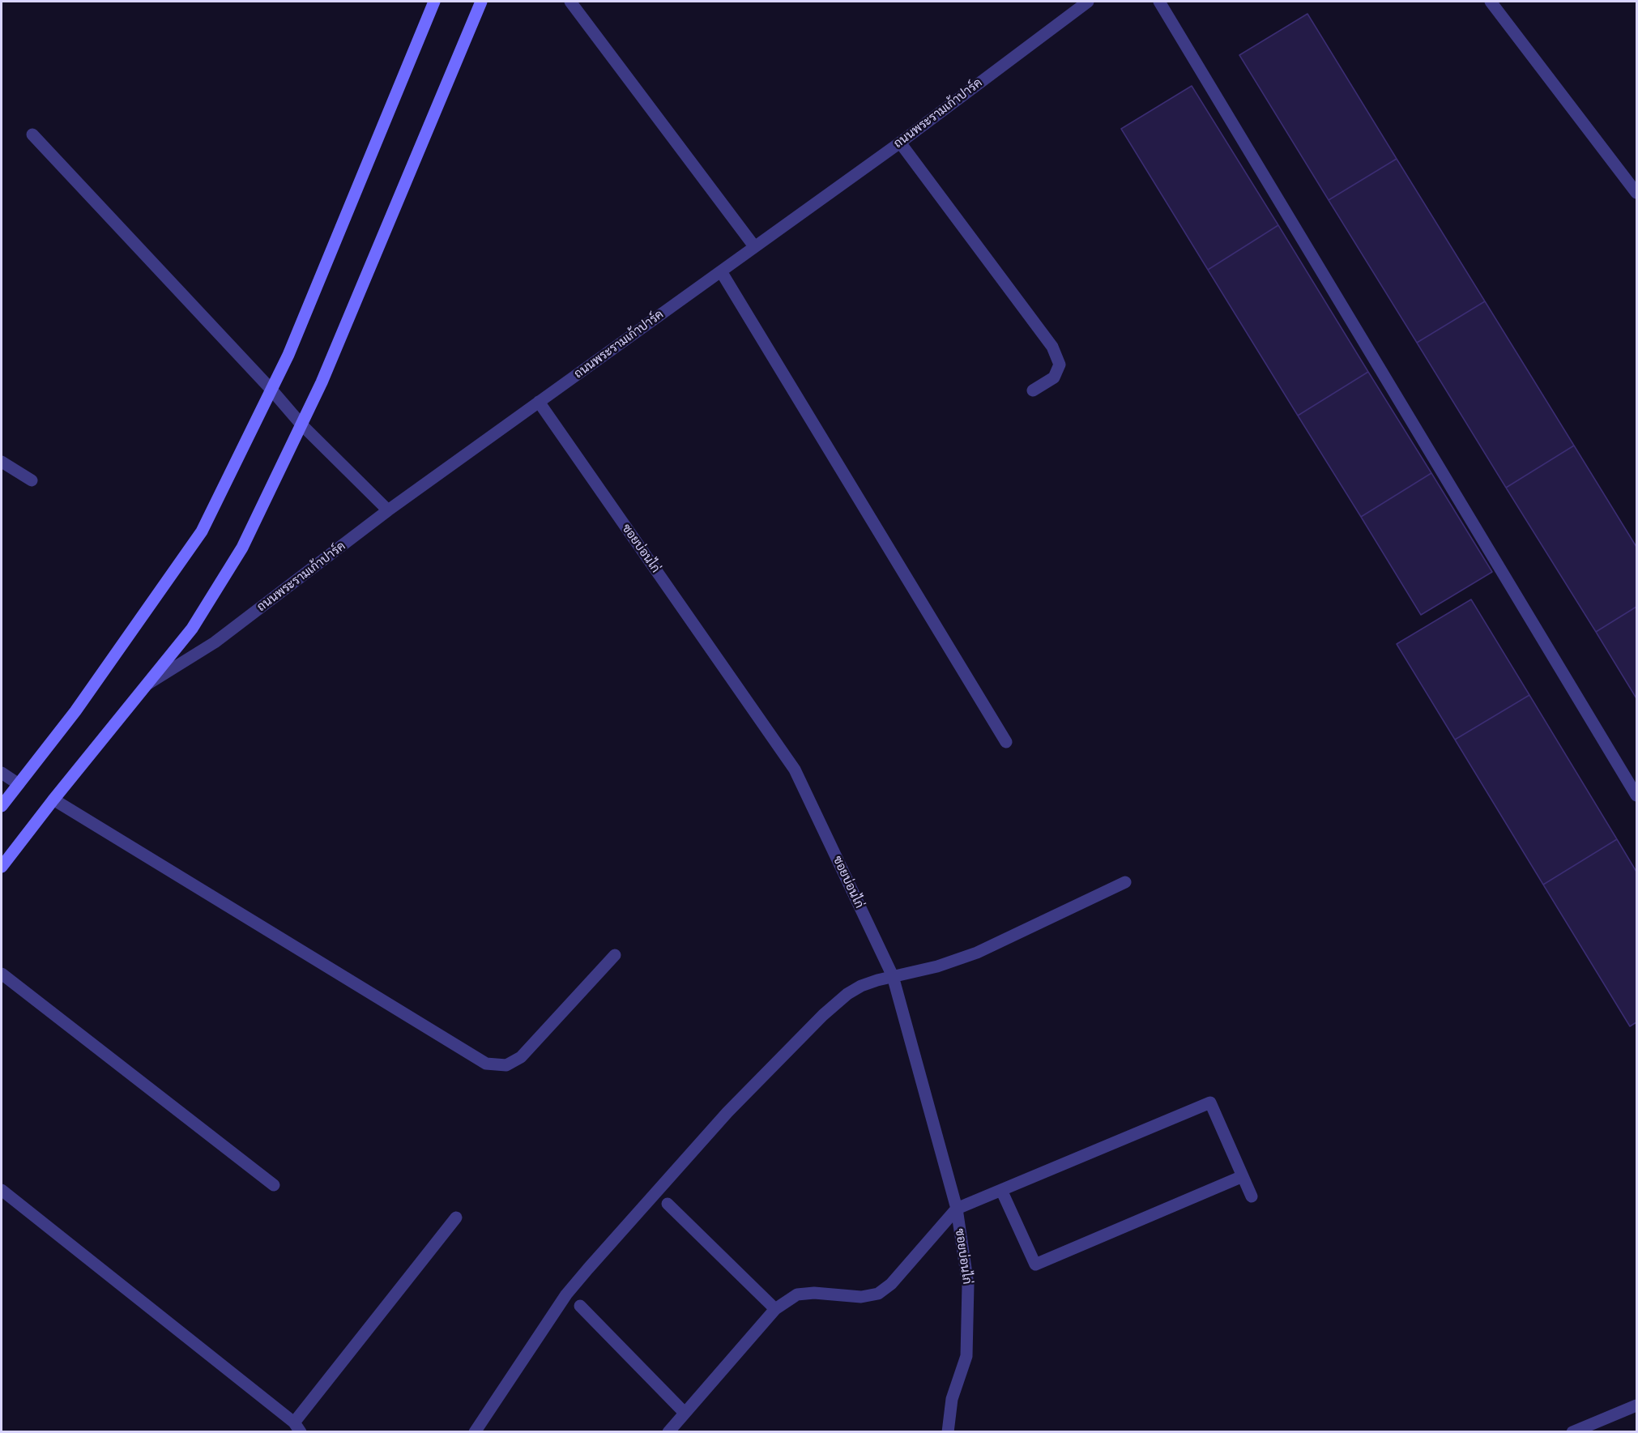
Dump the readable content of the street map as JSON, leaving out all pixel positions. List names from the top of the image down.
{
  "streets": {
    "street": ["ถนนพระรามเก้าปาร์ค", "ซอยบ่อนไก่"]
  },
  "crossings": [
    ["ถนนพระรามเก้าปาร์ค", "ซอยบ่อนไก่"]
  ]
}
